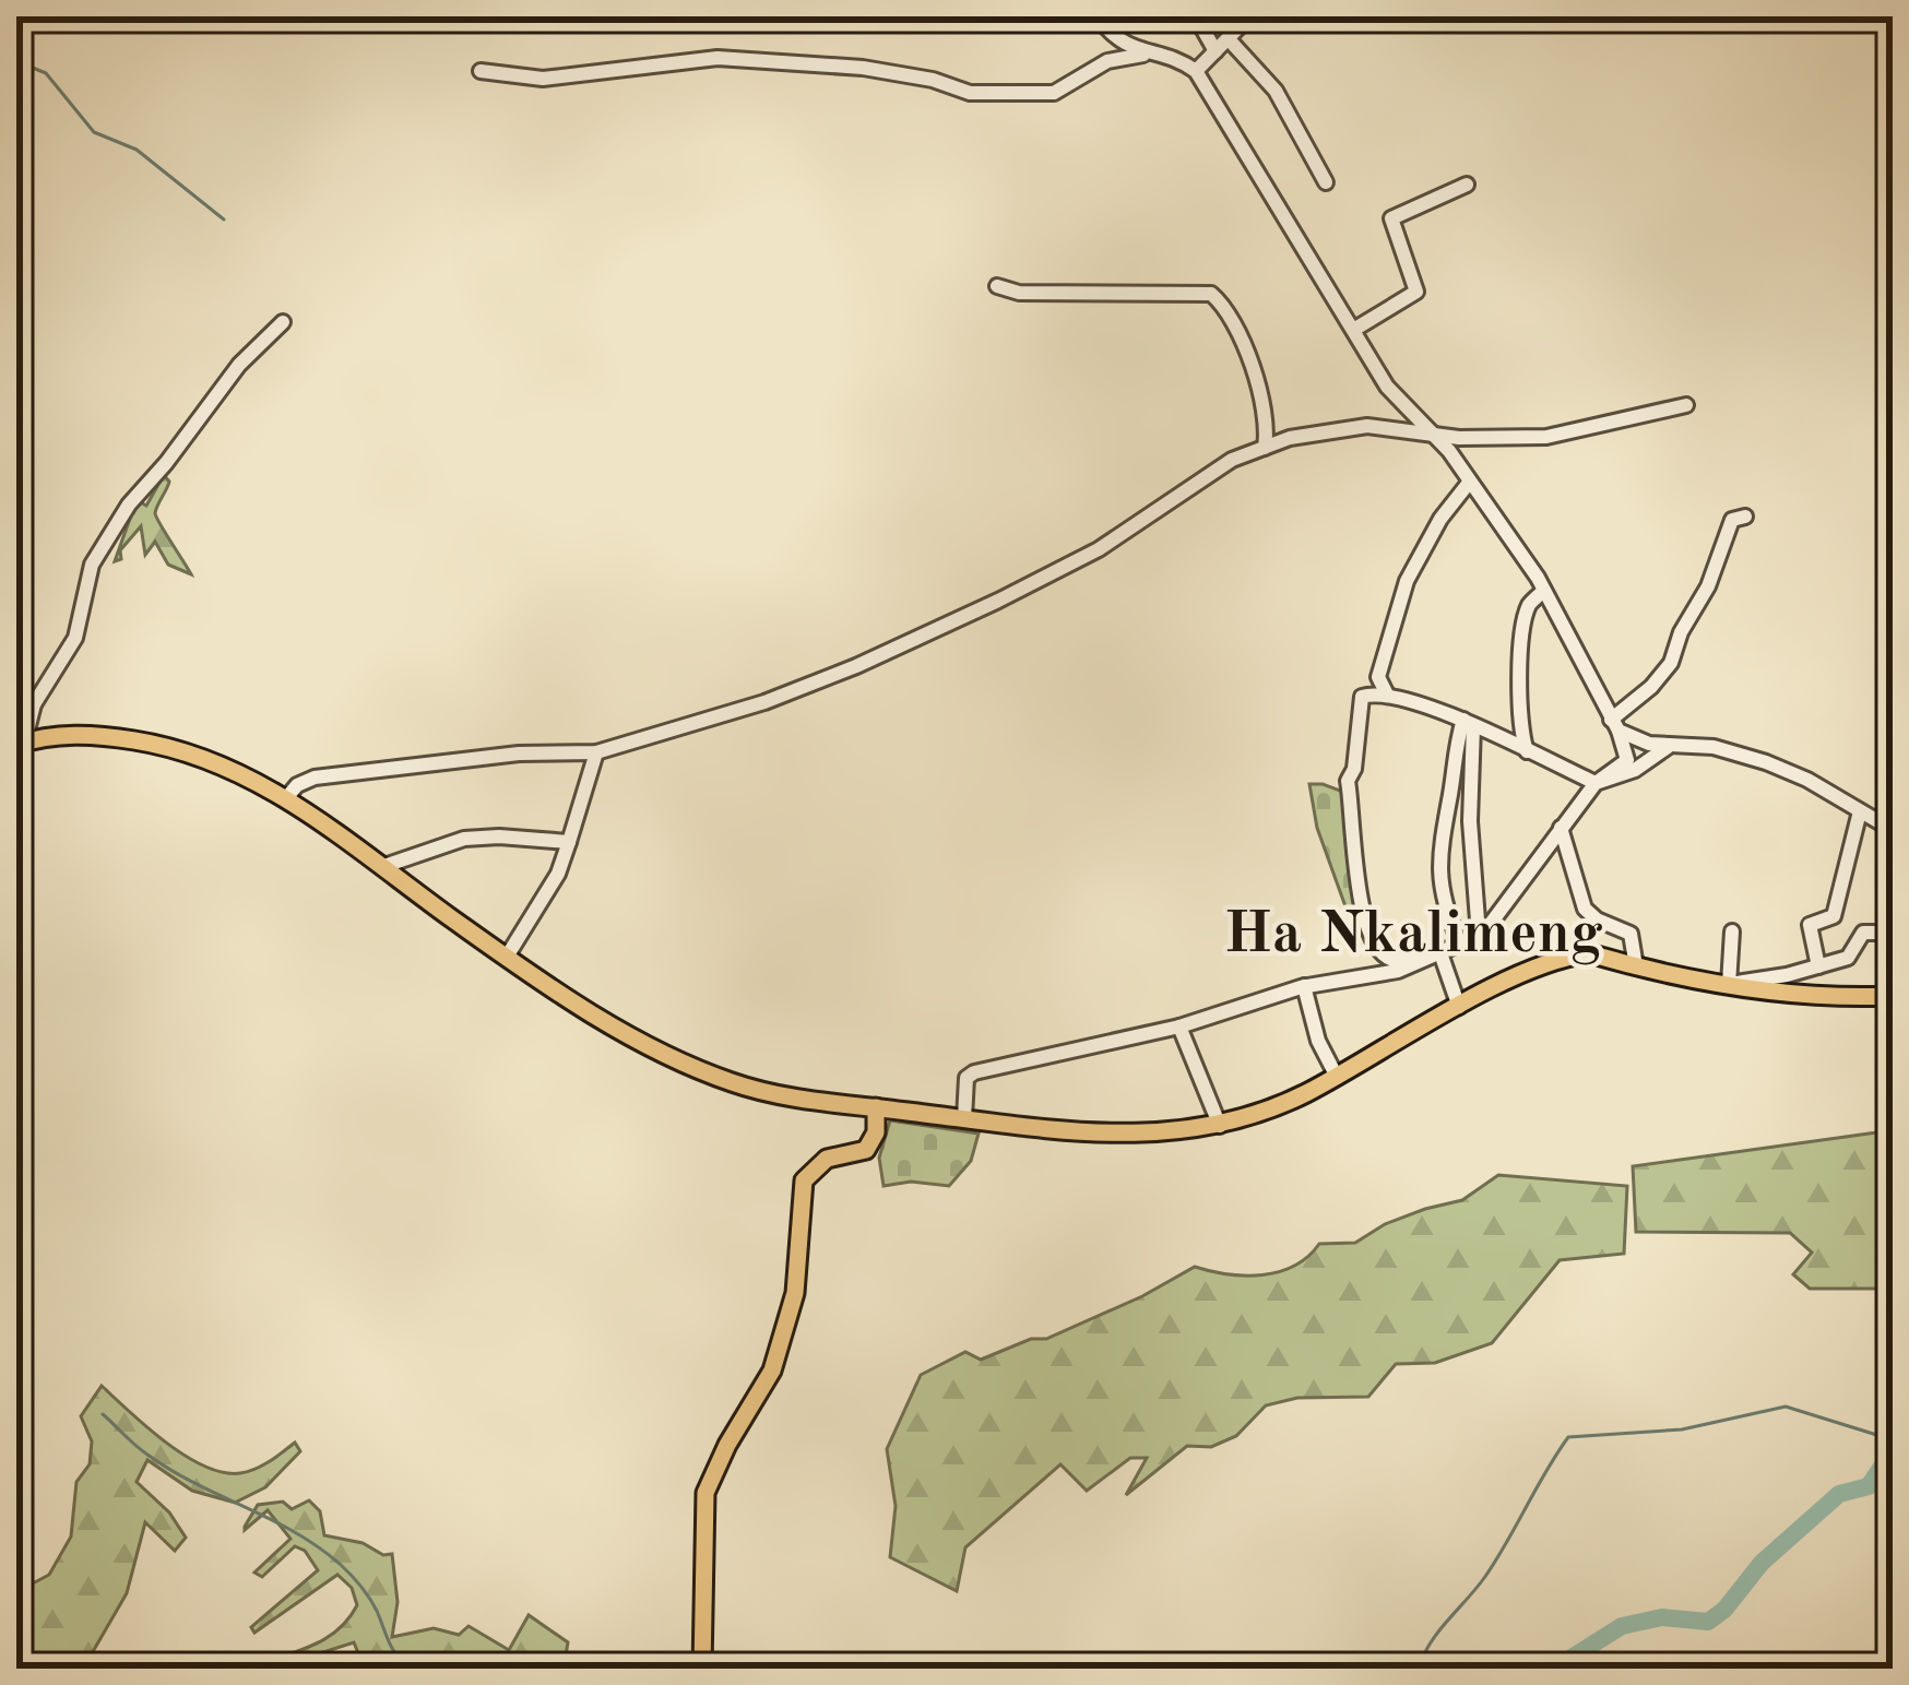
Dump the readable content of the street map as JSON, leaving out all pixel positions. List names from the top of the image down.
{
  "districts": ["Ha Nkalimeng"]
}
